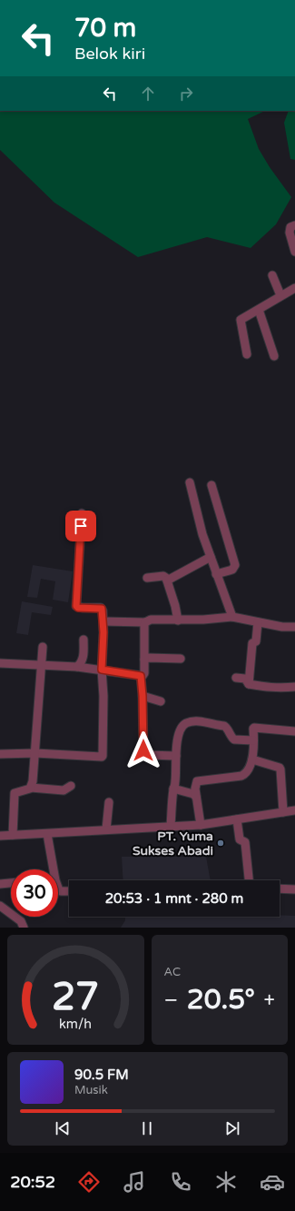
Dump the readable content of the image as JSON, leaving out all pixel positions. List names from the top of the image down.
{
  "places": ["PT. Yuma Sukses Abadi"],
  "page": {
    "turn": ["70 m", "Belok kiri"],
    "limit": "30",
    "trip": "20:53 · 1 mnt · 280 m",
    "tile": "AC",
    "heat": ["−", "20.5°", "+"],
    "song": ["90.5 FM", "Musik"],
    "tabs": "20:52",
    "gauge": ["27", "km/h"]
  }
}
